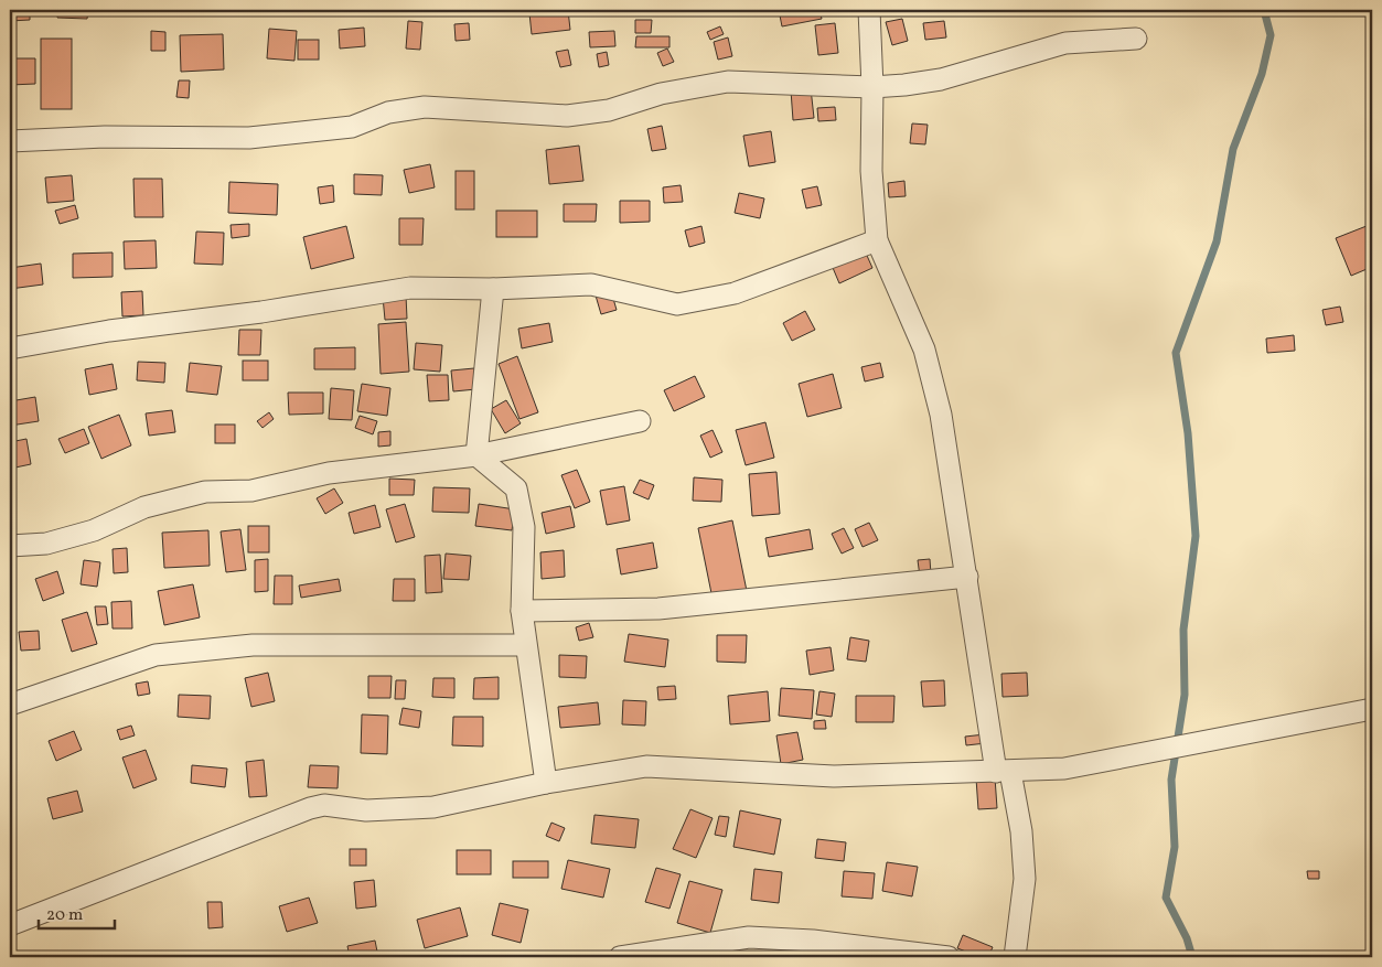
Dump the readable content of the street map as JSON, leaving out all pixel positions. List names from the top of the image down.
{
  "scale_bar": "20 m"
}
